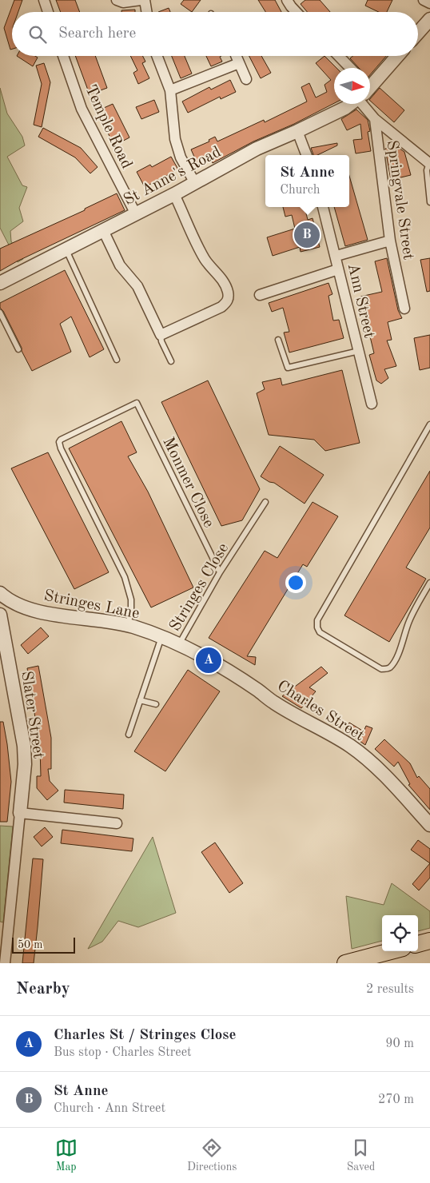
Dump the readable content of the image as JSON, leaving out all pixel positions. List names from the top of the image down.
{
  "streets": {
    "street": [
      "Temple Road",
      "St Anne's Road",
      "Springvale Street",
      "Ann Street",
      "Stringes Lane",
      "Charles Street",
      "Slater Street"
    ],
    "lane": ["Monmer Close", "Stringes Close"]
  },
  "crossings": [
    ["Temple Road", "St Anne's Road"],
    ["Monmer Close", "Stringes Close"],
    ["Monmer Close", "Stringes Lane"],
    ["Stringes Close", "Stringes Lane"],
    ["Stringes Close", "Charles Street"],
    ["Stringes Lane", "Charles Street"]
  ],
  "scale_bar": "50 m",
  "north": "right",
  "page": {
    "search": "Search here",
    "popup": ["St Anne", "Church"],
    "pins": ["B", "A"],
    "scale": "50 m",
    "heading": ["Nearby", "2 results"],
    "list": [
      {
        "mark": "A",
        "name": "Charles St / Stringes Close",
        "note": "Bus stop · Charles Street",
        "value": "90 m"
      },
      {
        "mark": "B",
        "name": "St Anne",
        "note": "Church · Ann Street",
        "value": "270 m"
      }
    ],
    "nav": ["Map", "Directions", "Saved"]
  }
}
